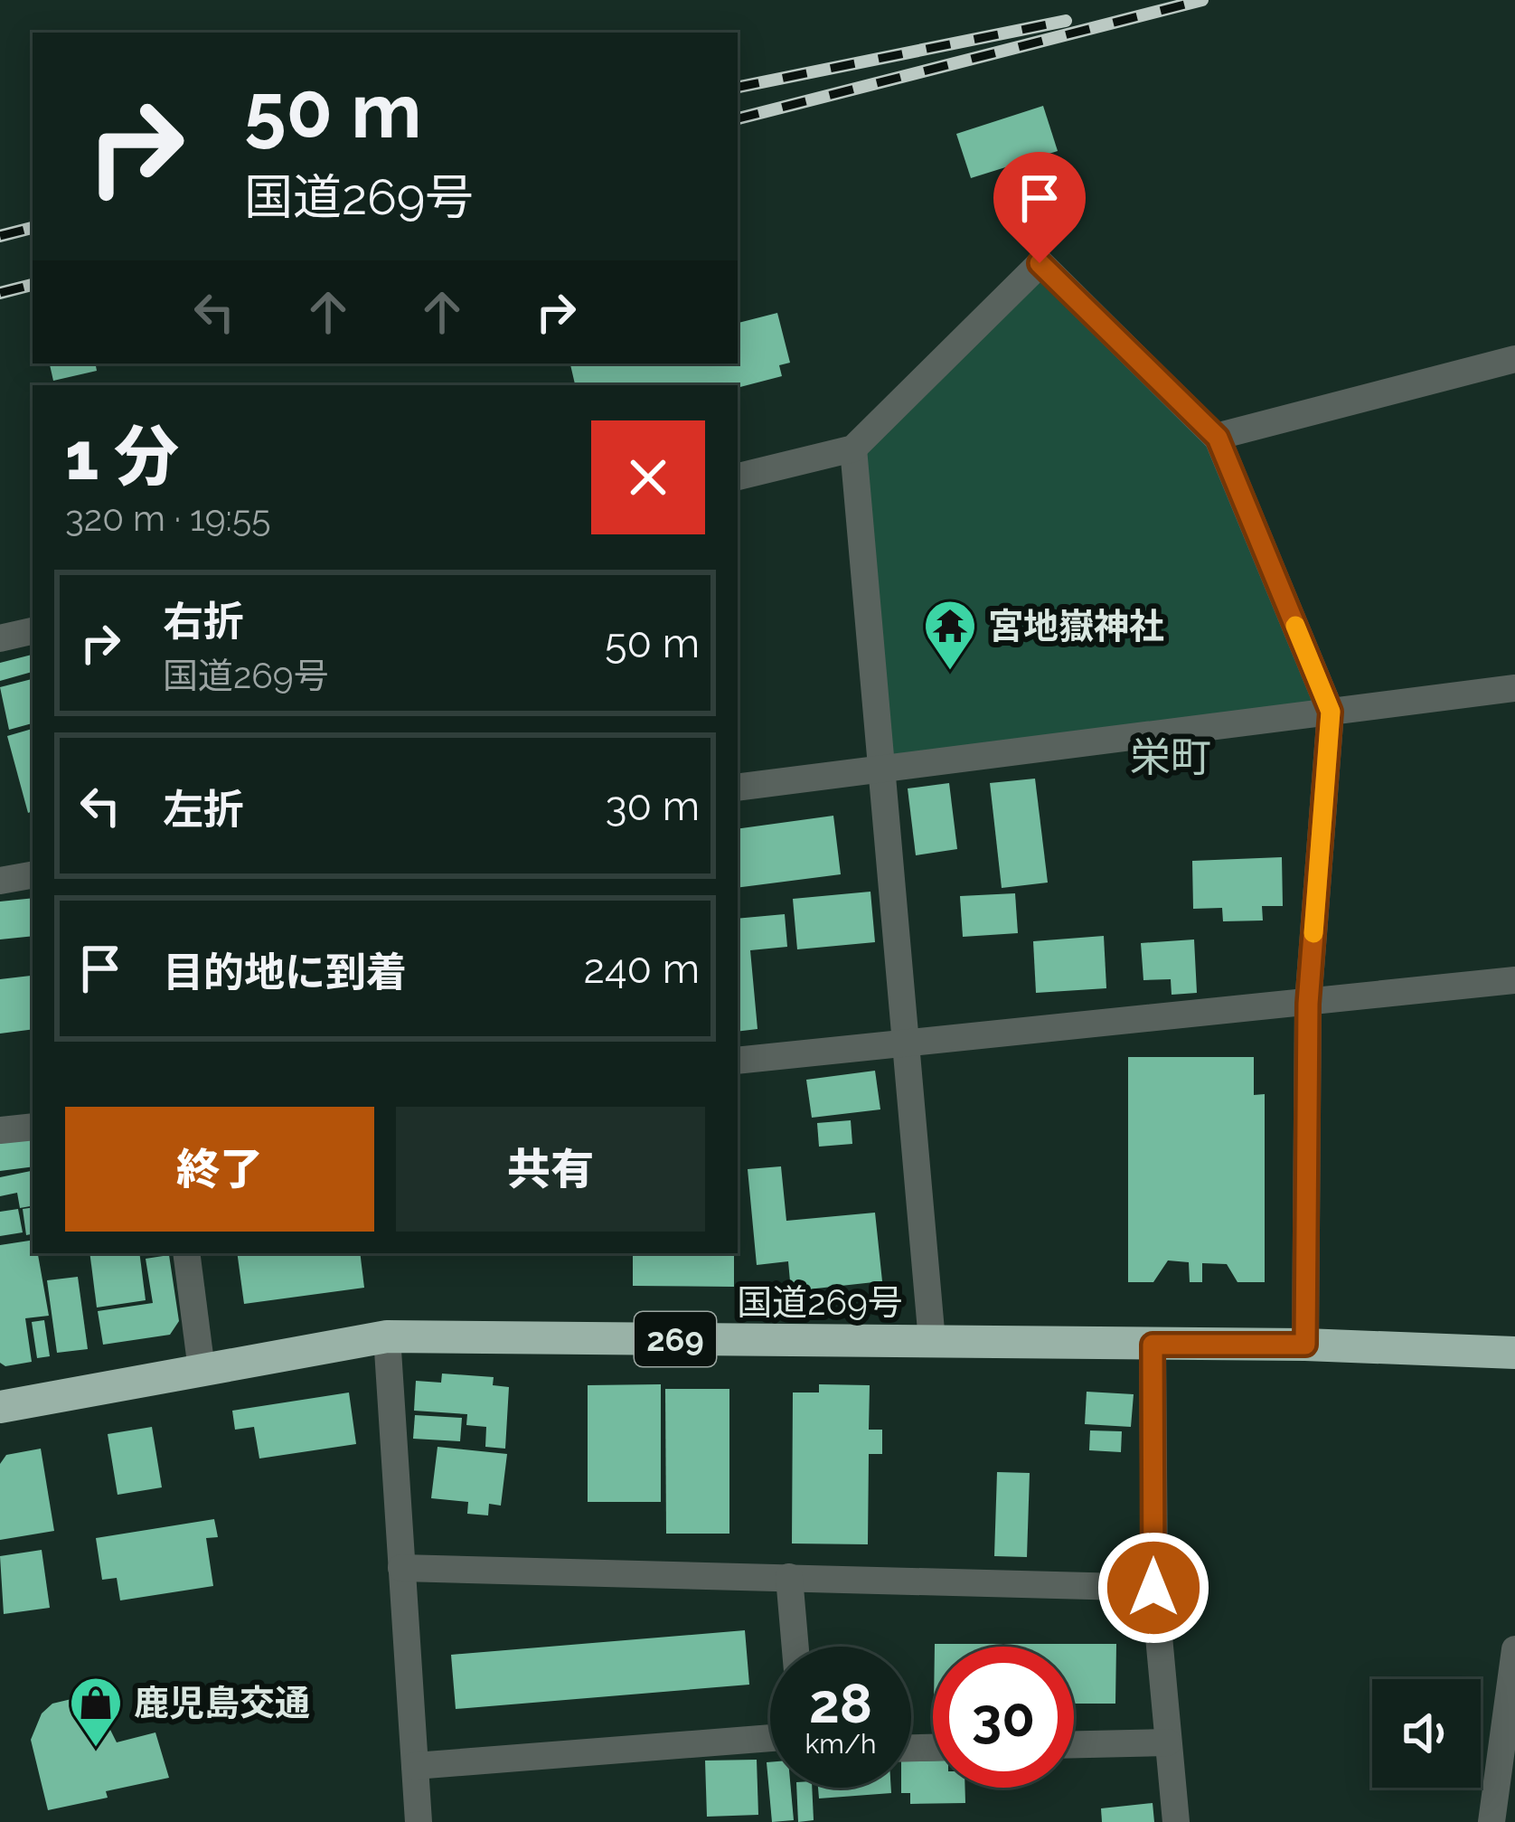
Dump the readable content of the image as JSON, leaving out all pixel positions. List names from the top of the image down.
{
  "streets": {
    "highway": ["国道269号", "269"]
  },
  "districts": ["栄町"],
  "places": {
    "temple": ["宮地嶽神社"],
    "shop": ["鹿児島交通"]
  },
  "page": {
    "turn": ["50 m", "国道269号"],
    "heading": ["1 分", "320 m · 19:55"],
    "list": [
      {
        "name": "右折",
        "note": "国道269号",
        "value": "50 m"
      },
      {
        "name": "左折",
        "value": "30 m"
      },
      {
        "name": "目的地に到着",
        "value": "240 m"
      }
    ],
    "buttons": ["終了", "共有"],
    "speed": "28 km/h",
    "limit": "30"
  }
}
